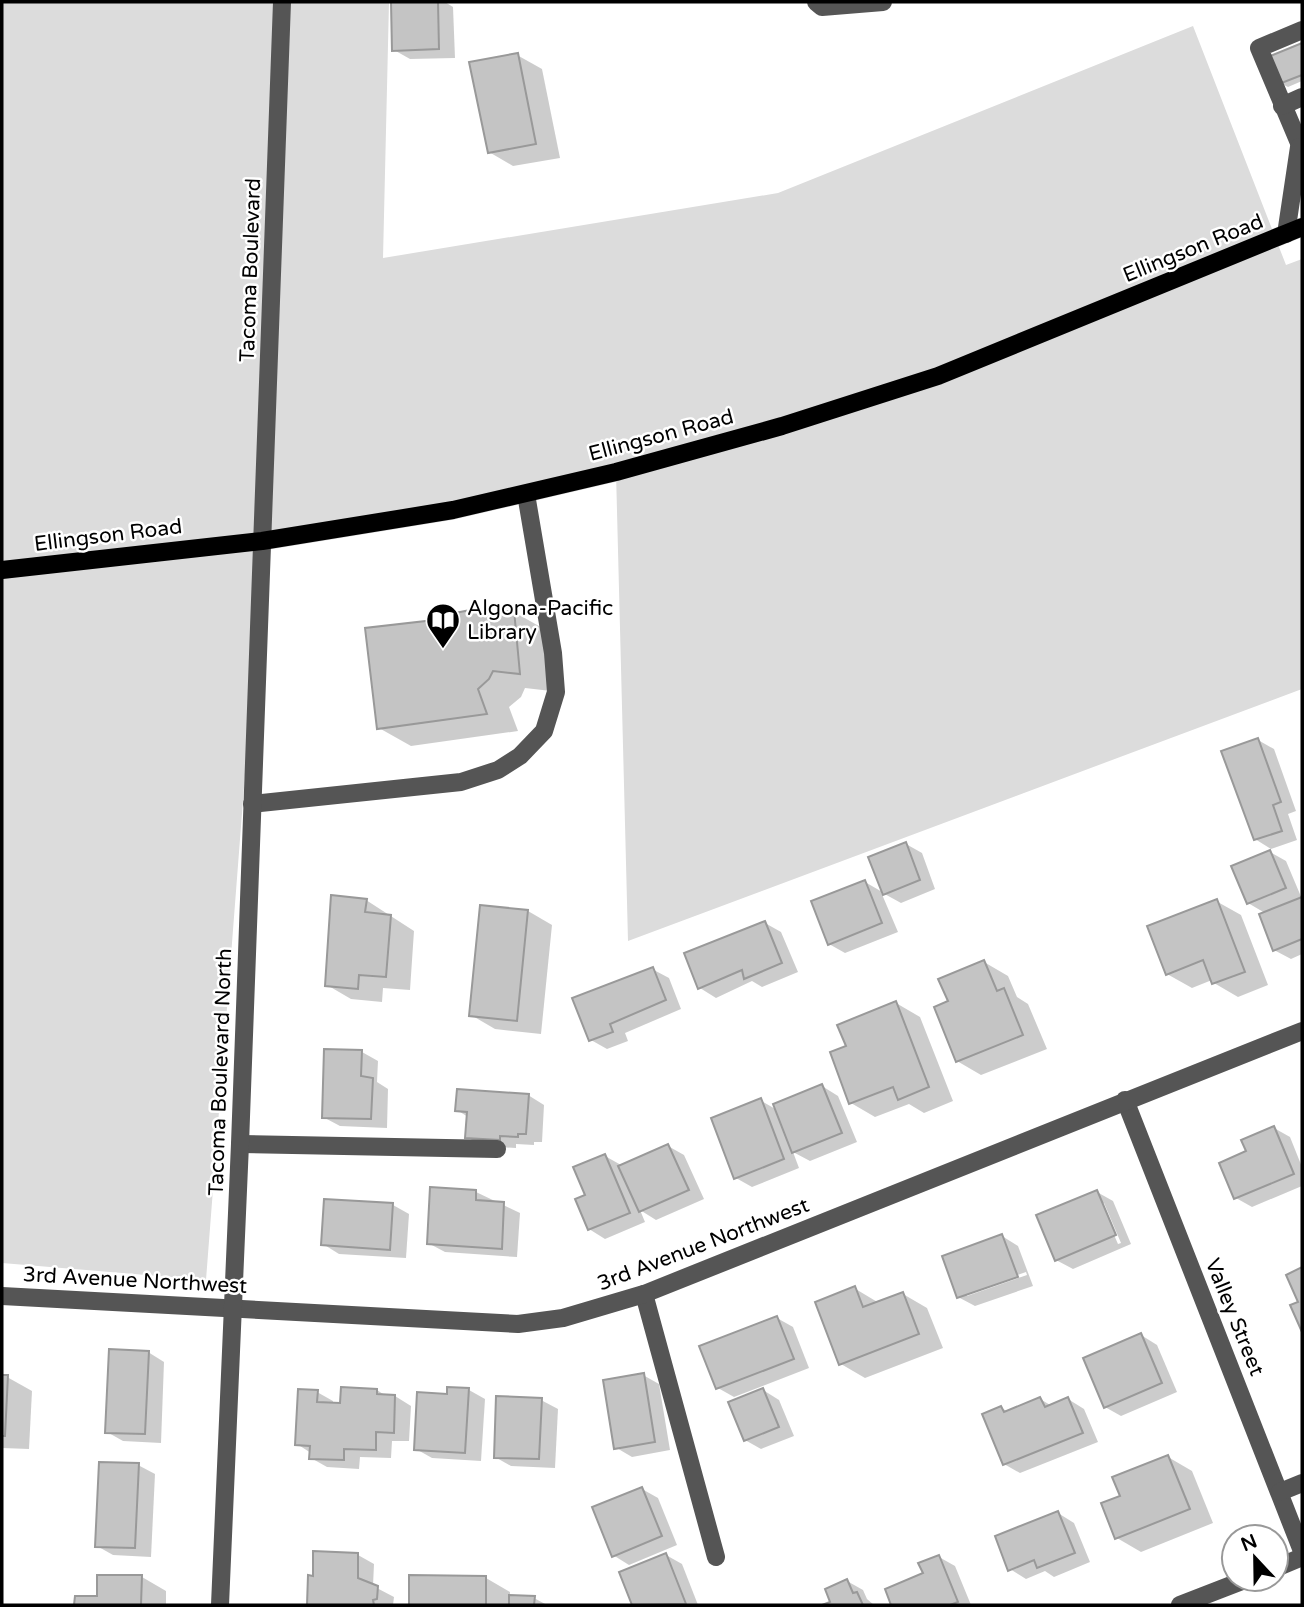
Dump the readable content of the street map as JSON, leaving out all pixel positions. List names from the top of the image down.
{
  "streets": {
    "main road": ["Ellingson Road"],
    "street": [
      "Tacoma Boulevard",
      "Tacoma Boulevard North",
      "3rd Avenue Northwest",
      "Valley Street"
    ]
  },
  "crossings": [
    ["Ellingson Road", "Tacoma Boulevard"],
    ["Ellingson Road", "Tacoma Boulevard North"],
    ["Tacoma Boulevard", "Tacoma Boulevard North"],
    ["Tacoma Boulevard North", "3rd Avenue Northwest"],
    ["3rd Avenue Northwest", "Valley Street"]
  ],
  "places": {
    "library": ["Algona-Pacific Library"]
  },
  "north": "top"
}
